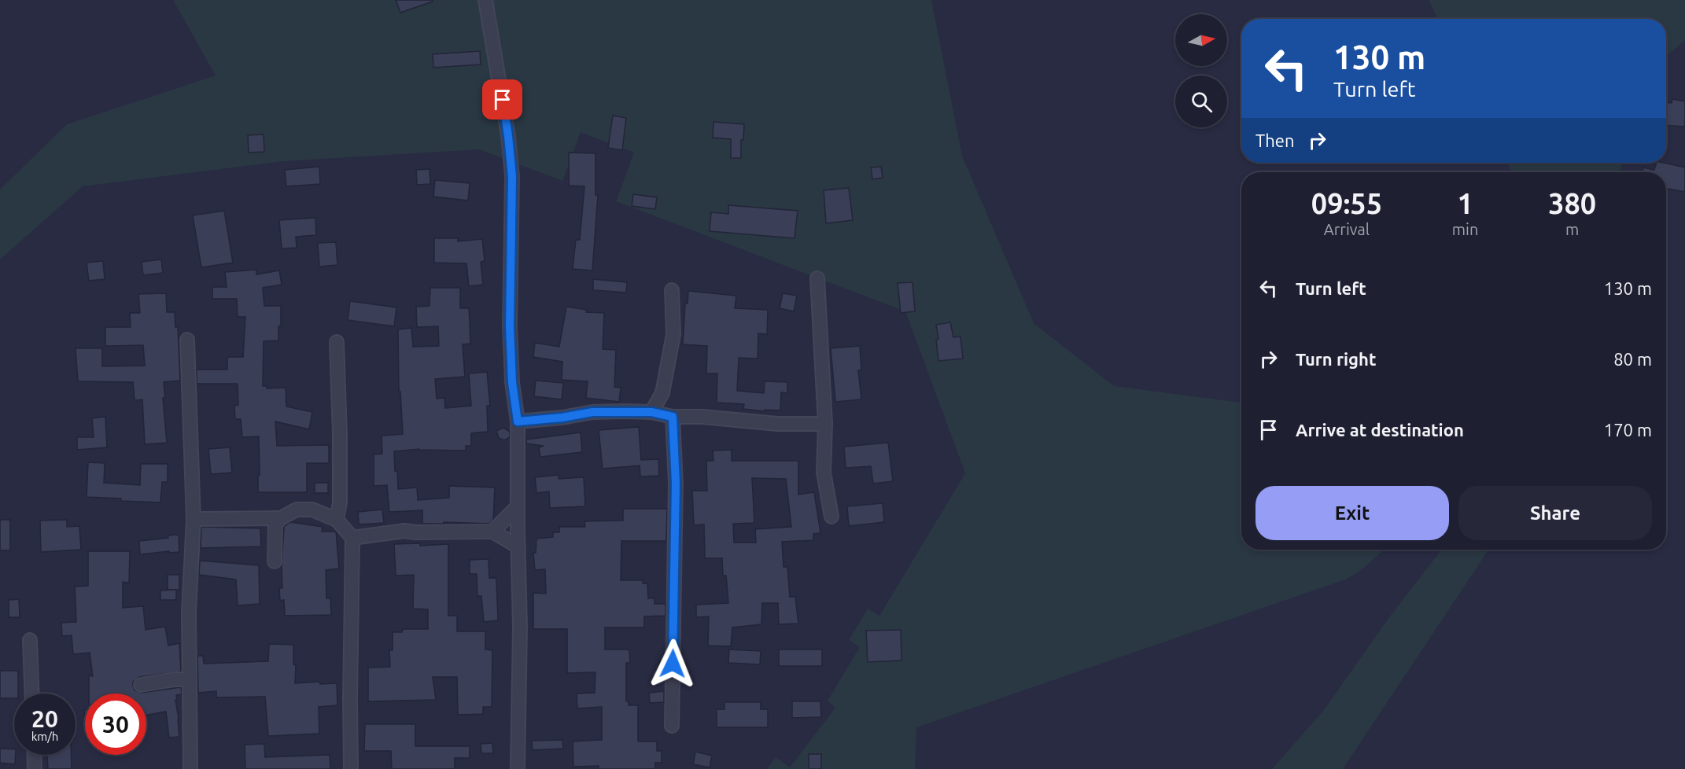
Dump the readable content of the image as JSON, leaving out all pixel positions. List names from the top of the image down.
{
  "north": "right",
  "page": {
    "turn": ["130 m", "Turn left"],
    "then": "Then",
    "eta": [
      "09:55",
      "Arrival",
      "1",
      "min",
      "380",
      "m"
    ],
    "list": [
      {
        "name": "Turn left",
        "value": "130 m"
      },
      {
        "name": "Turn right",
        "value": "80 m"
      },
      {
        "name": "Arrive at destination",
        "value": "170 m"
      }
    ],
    "buttons": ["Exit", "Share"],
    "speed": "20 km/h",
    "limit": "30"
  }
}
